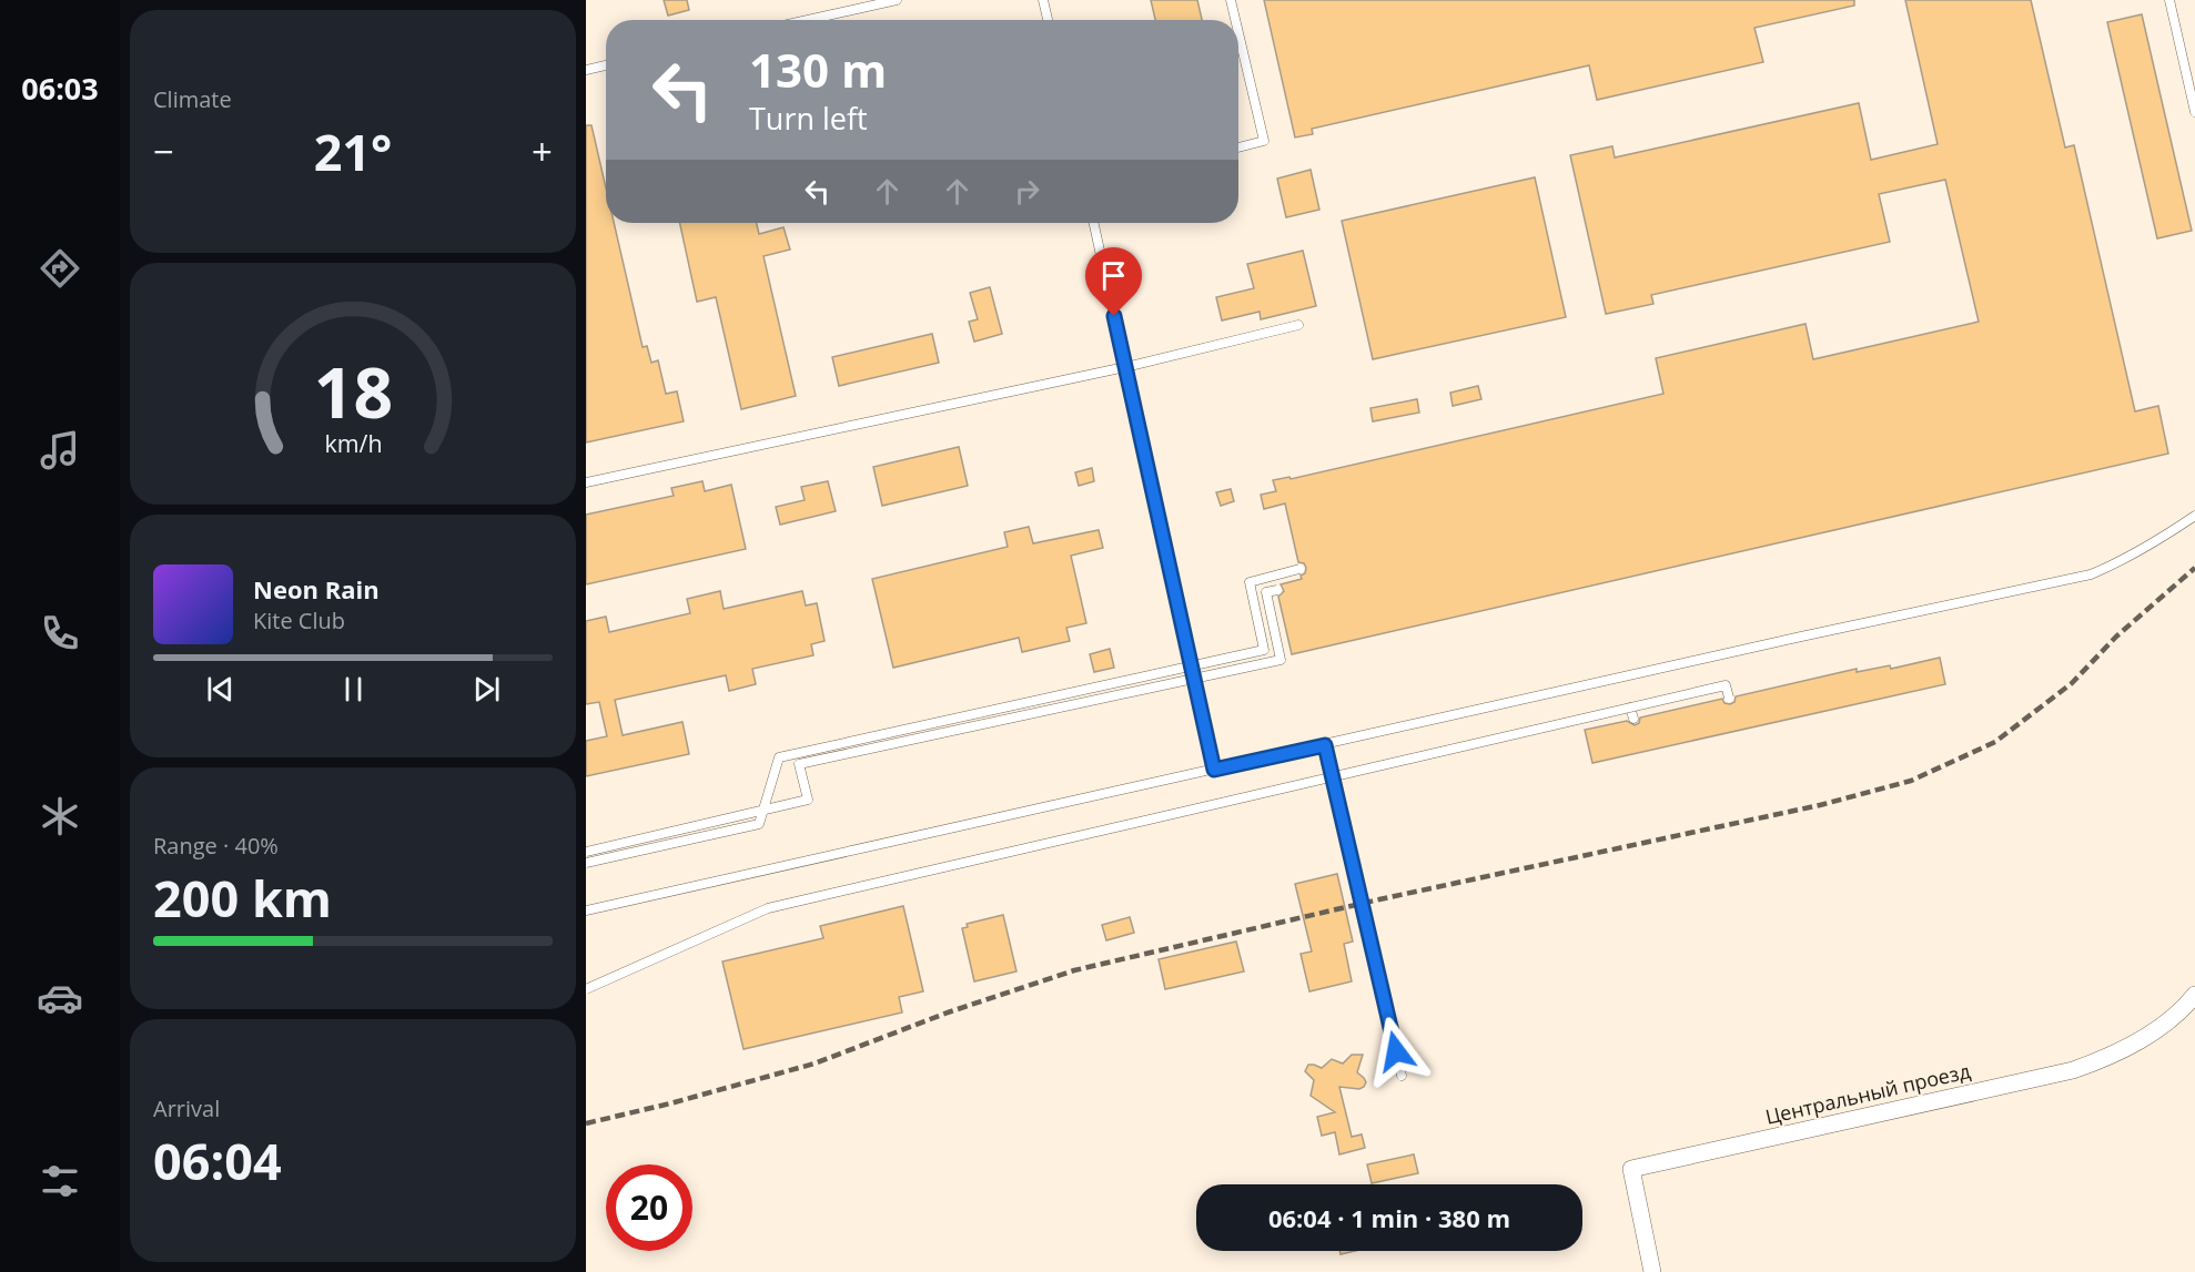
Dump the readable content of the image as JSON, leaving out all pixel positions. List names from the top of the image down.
{
  "streets": {
    "street": ["Центральный проезд"]
  },
  "page": {
    "tabs": "06:03",
    "tile": [
      "Climate",
      ["Range · 40%", "200 km"],
      ["Arrival", "06:04"]
    ],
    "turn": ["130 m", "Turn left"],
    "heat": ["−", "21°", "+"],
    "song": ["Neon Rain", "Kite Club"],
    "limit": "20",
    "trip": "06:04 · 1 min · 380 m",
    "gauge": ["18", "km/h"]
  }
}
